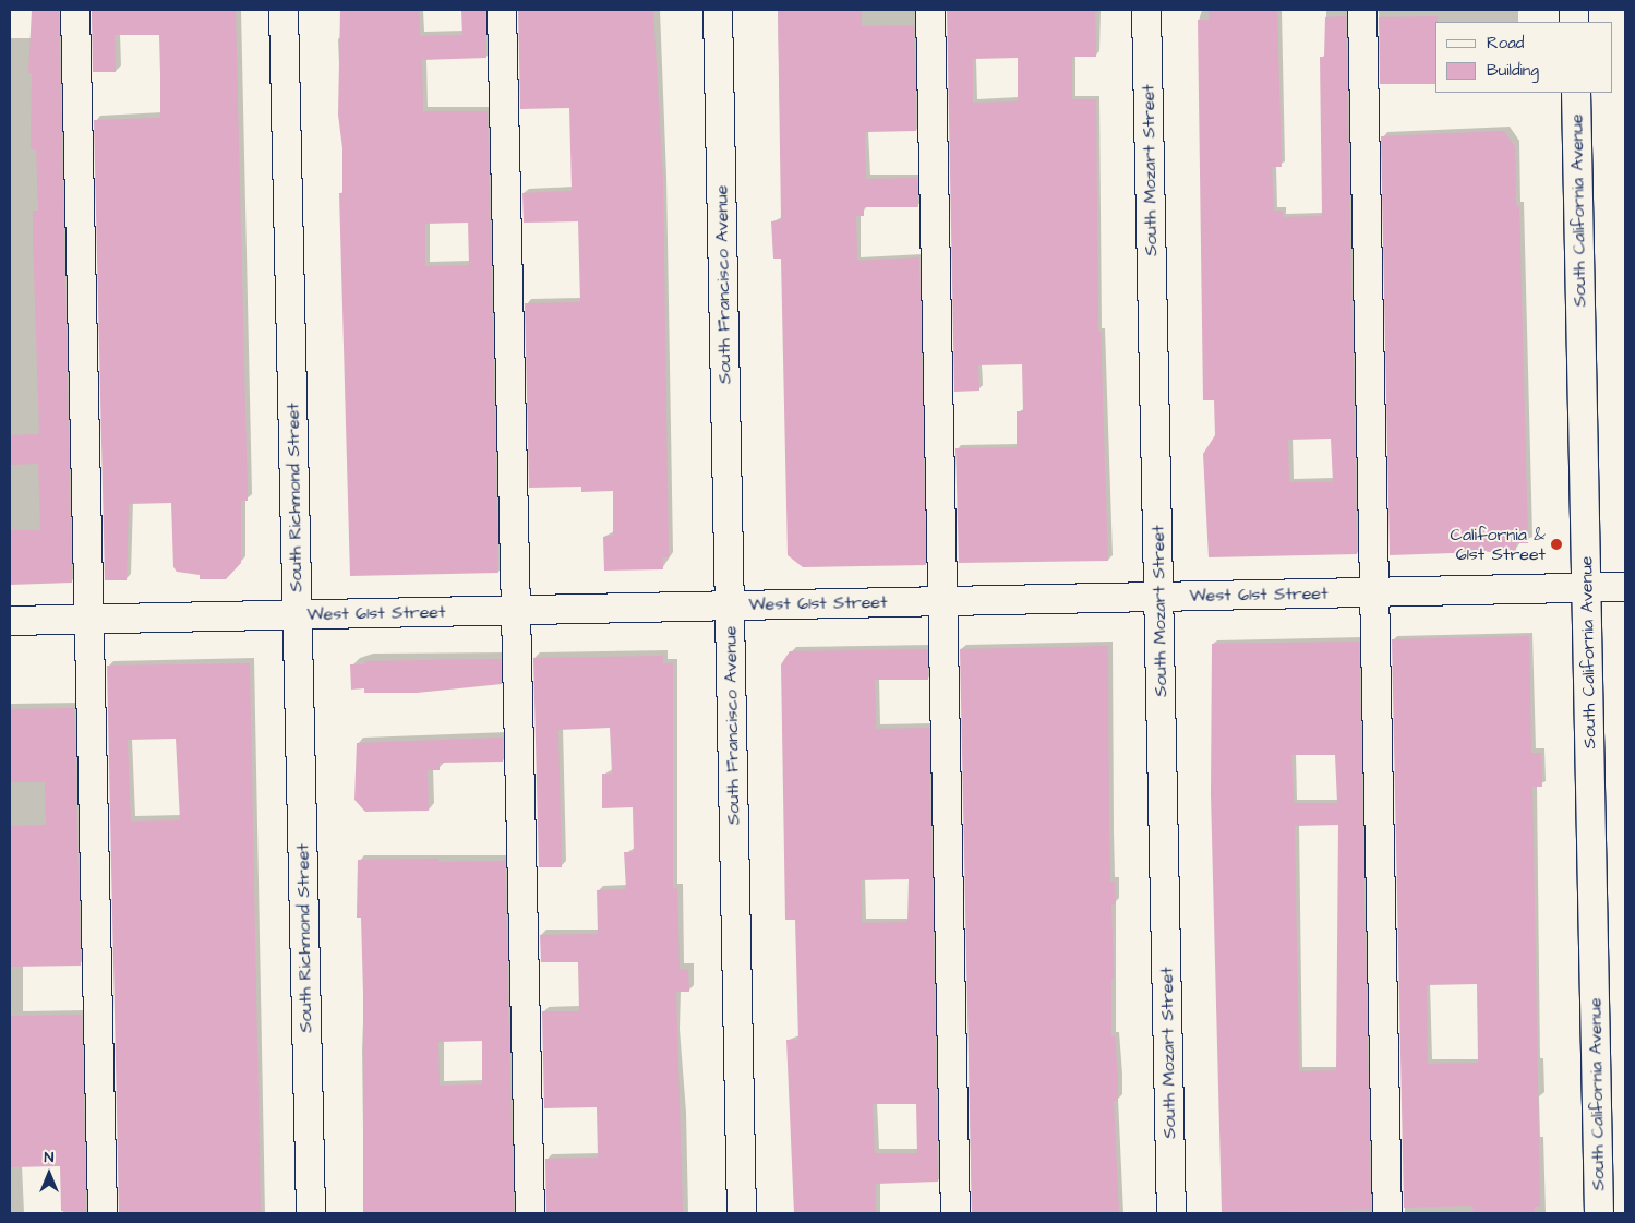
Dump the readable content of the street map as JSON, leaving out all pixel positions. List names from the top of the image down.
{
  "streets": {
    "street": [
      "South Mozart Street",
      "South California Avenue",
      "South Francisco Avenue",
      "South Richmond Street",
      "West 61st Street"
    ]
  },
  "crossings": [
    ["South Mozart Street", "West 61st Street"],
    ["South California Avenue", "West 61st Street"],
    ["South Francisco Avenue", "West 61st Street"],
    ["South Richmond Street", "West 61st Street"]
  ],
  "places": ["California & 61st Street"],
  "legend": ["Road", "Building"],
  "north": "top"
}
